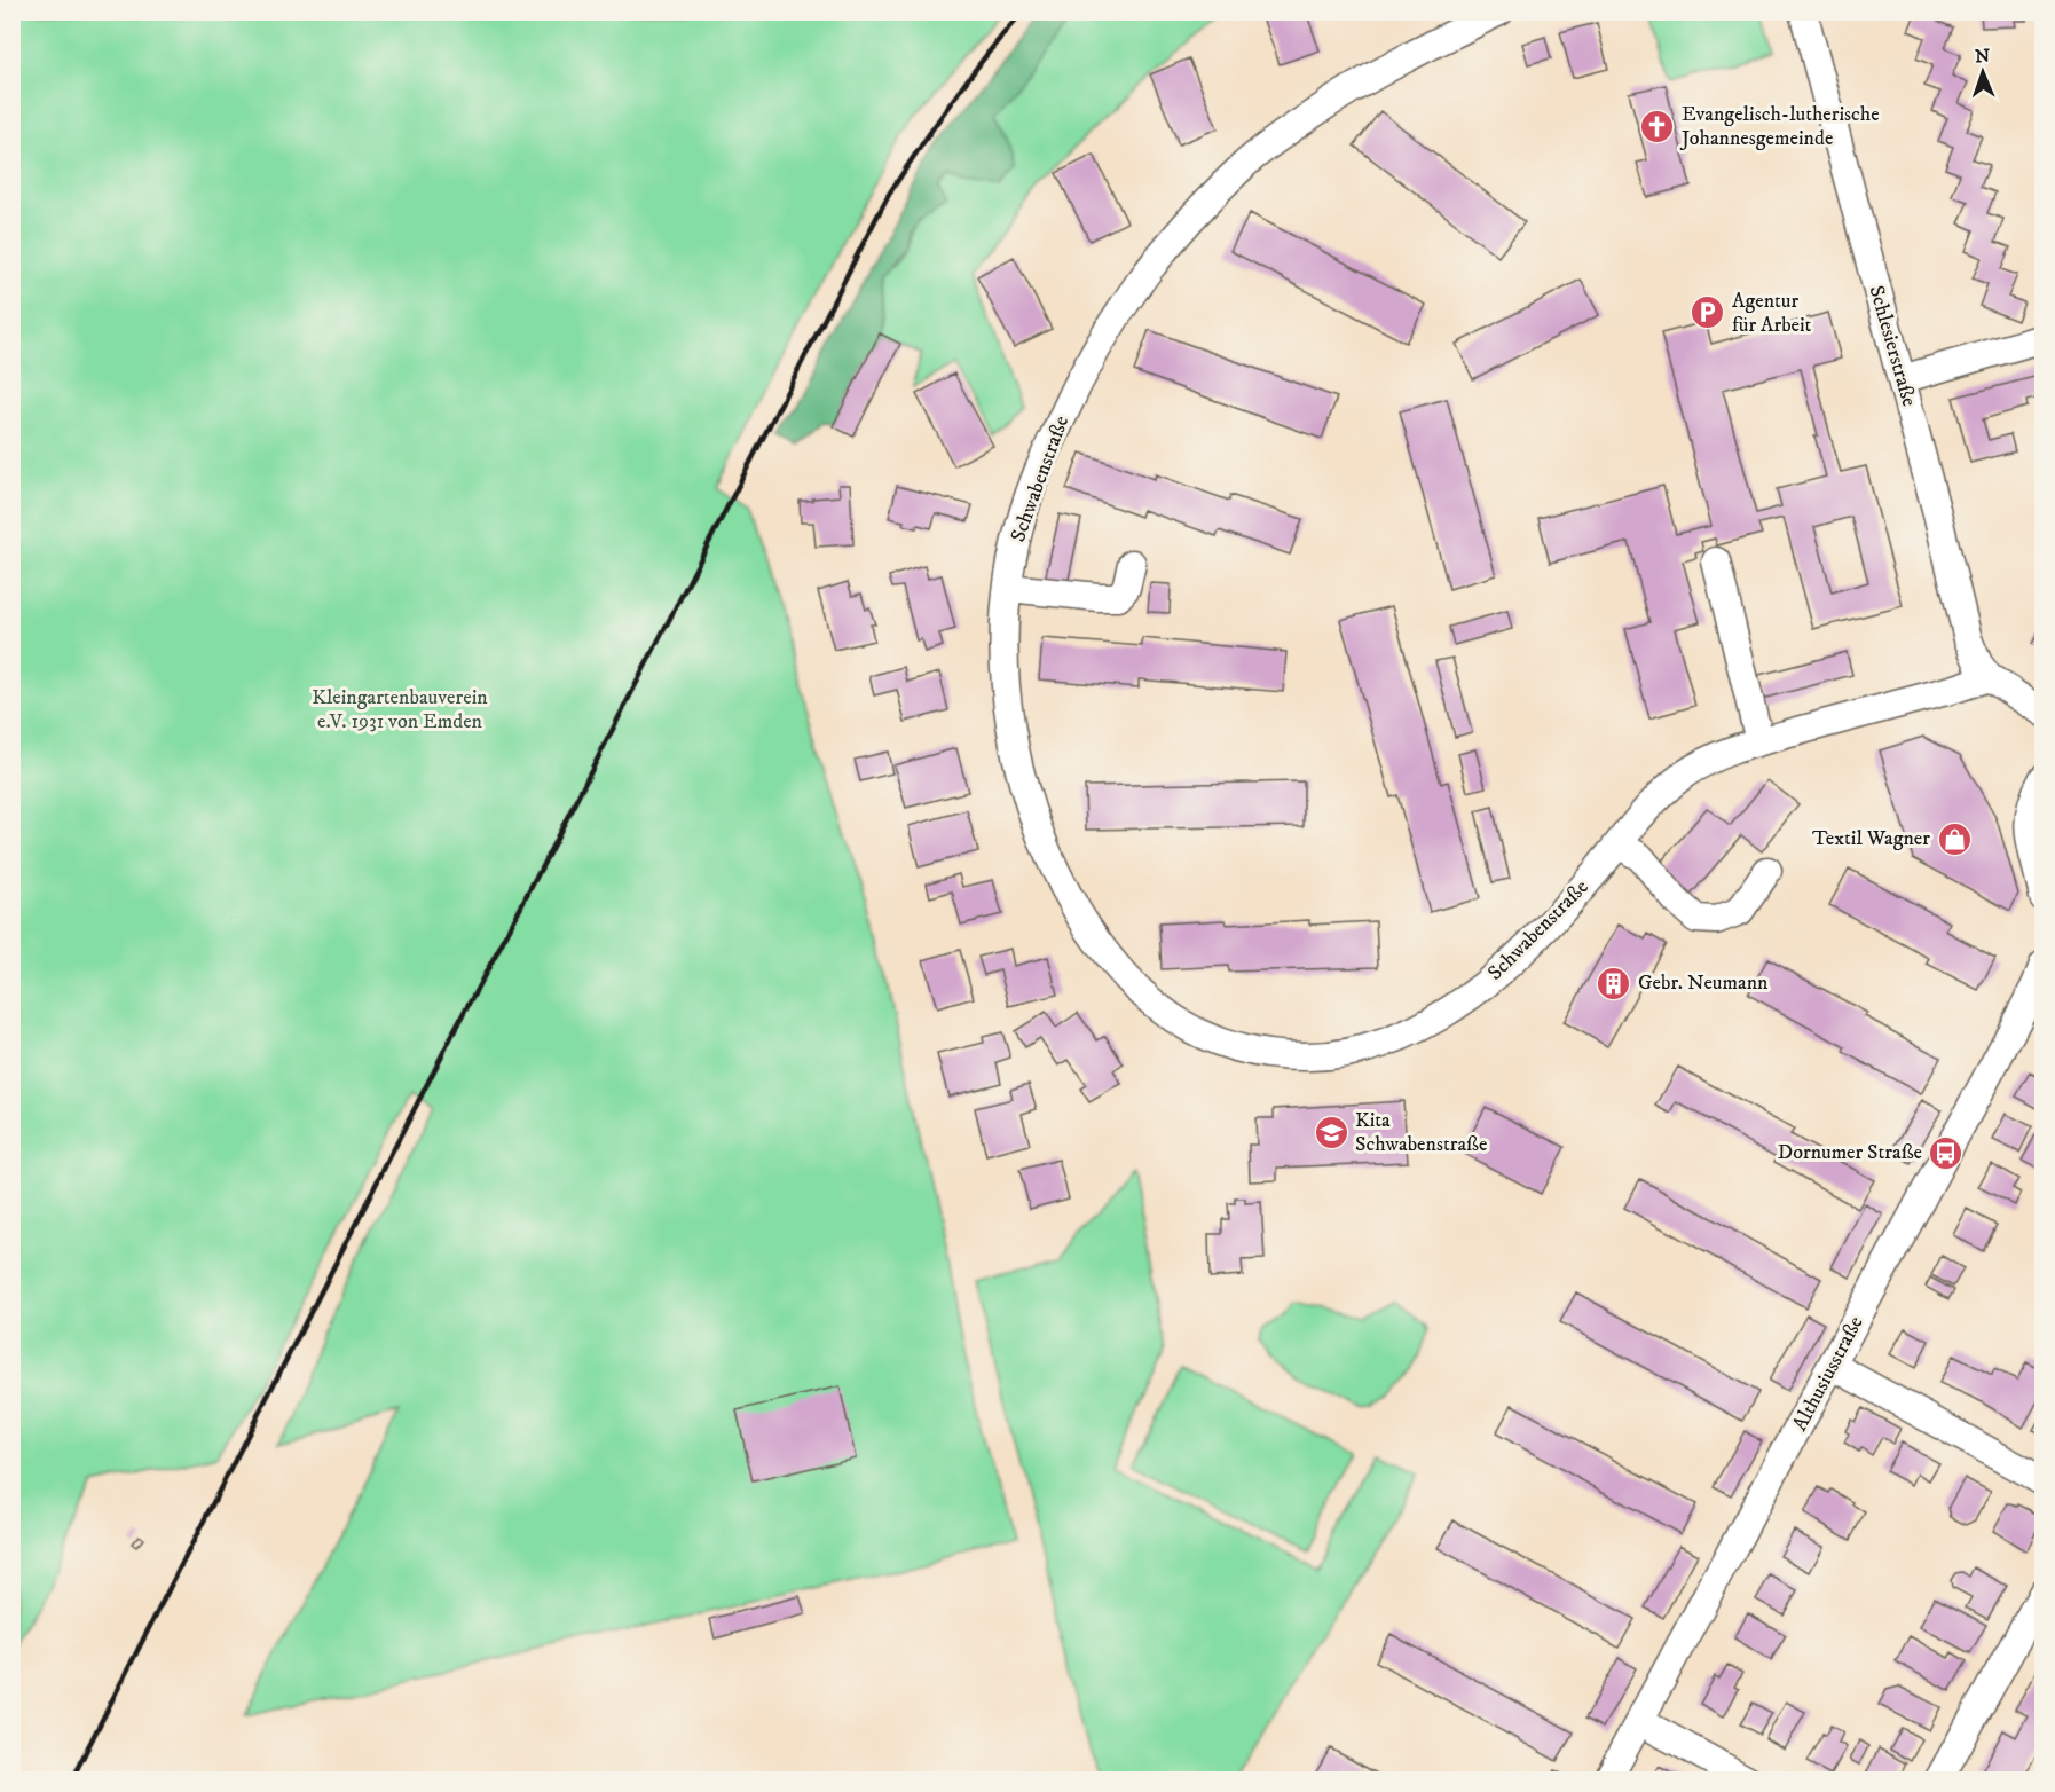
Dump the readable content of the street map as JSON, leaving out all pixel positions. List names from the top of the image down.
{
  "streets": {
    "street": ["Schlesierstraße", "Schwabenstraße", "Althusiusstraße"]
  },
  "crossings": [
    ["Schlesierstraße", "Schwabenstraße"]
  ],
  "parks": ["Kleingartenbauverein e.V. 1931 von Emden"],
  "places": {
    "church": ["Evangelisch-lutherische Johannesgemeinde"],
    "parking": ["Agentur für Arbeit"],
    "shop": ["Textil Wagner"],
    "building": ["Gebr. Neumann"],
    "school or university": ["Kita Schwabenstraße"],
    "bus stop": ["Dornumer Straße"]
  },
  "north": "top"
}
